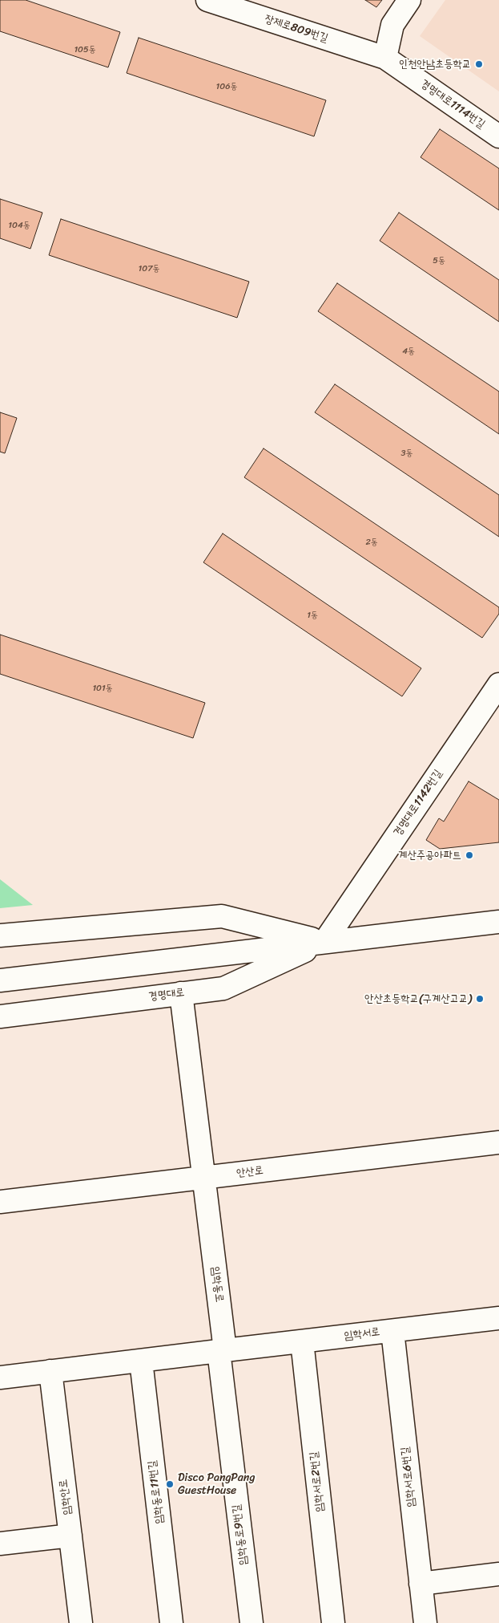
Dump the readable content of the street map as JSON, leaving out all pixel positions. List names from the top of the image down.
{
  "streets": {
    "street": [
      "장제로809번길",
      "경명대로1114번길",
      "경명대로1142번길",
      "경명대로",
      "안산로",
      "임학동로",
      "임학서로",
      "임학서로6번길",
      "임학서로2번길",
      "임학동로11번길",
      "임학안로",
      "임학동로9번길"
    ]
  },
  "crossings": [
    ["장제로809번길", "경명대로1114번길"],
    ["경명대로1142번길", "경명대로"],
    ["경명대로", "임학동로"],
    ["안산로", "임학동로"],
    ["임학동로", "임학서로"],
    ["임학동로", "임학동로9번길"],
    ["임학서로", "임학서로6번길"],
    ["임학서로", "임학서로2번길"],
    ["임학서로", "임학동로9번길"]
  ],
  "places": [
    "인천안남초등학교",
    "계산주공아파트",
    "안산초등학교(구계산고교)",
    "Disco PangPang GuestHouse"
  ],
  "house_numbers": [
    "105동",
    "106동",
    "104동",
    "5동",
    "107동",
    "4동",
    "3동",
    "2동",
    "1동",
    "101동"
  ]
}
